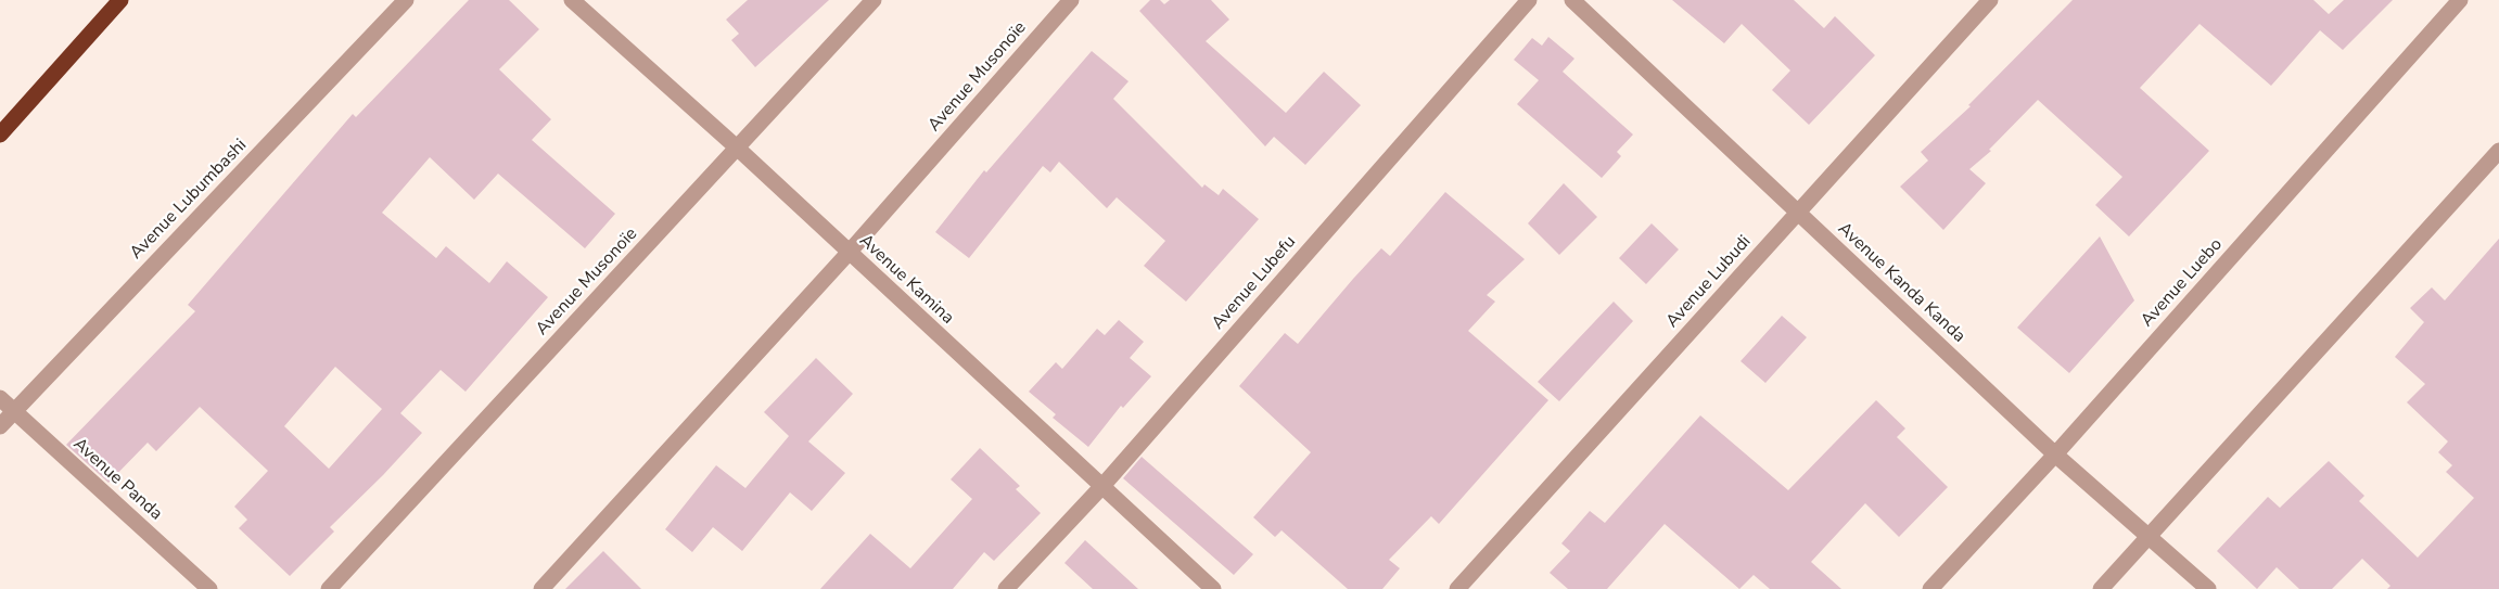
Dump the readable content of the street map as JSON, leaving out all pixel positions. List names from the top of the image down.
{
  "streets": {
    "street": [
      "Avenue Musonoïe",
      "Avenue Lubumbashi",
      "Avenue Kamina",
      "Avenue Lubudi",
      "Avenue Lubefu",
      "Avenue Kanda Kanda",
      "Avenue Luebo",
      "Avenue Panda"
    ]
  },
  "crossings": [
    ["Avenue Musonoïe", "Avenue Kamina"],
    ["Avenue Lubumbashi", "Avenue Panda"],
    ["Avenue Kamina", "Avenue Lubefu"],
    ["Avenue Lubudi", "Avenue Kanda Kanda"],
    ["Avenue Kanda Kanda", "Avenue Luebo"]
  ]
}
